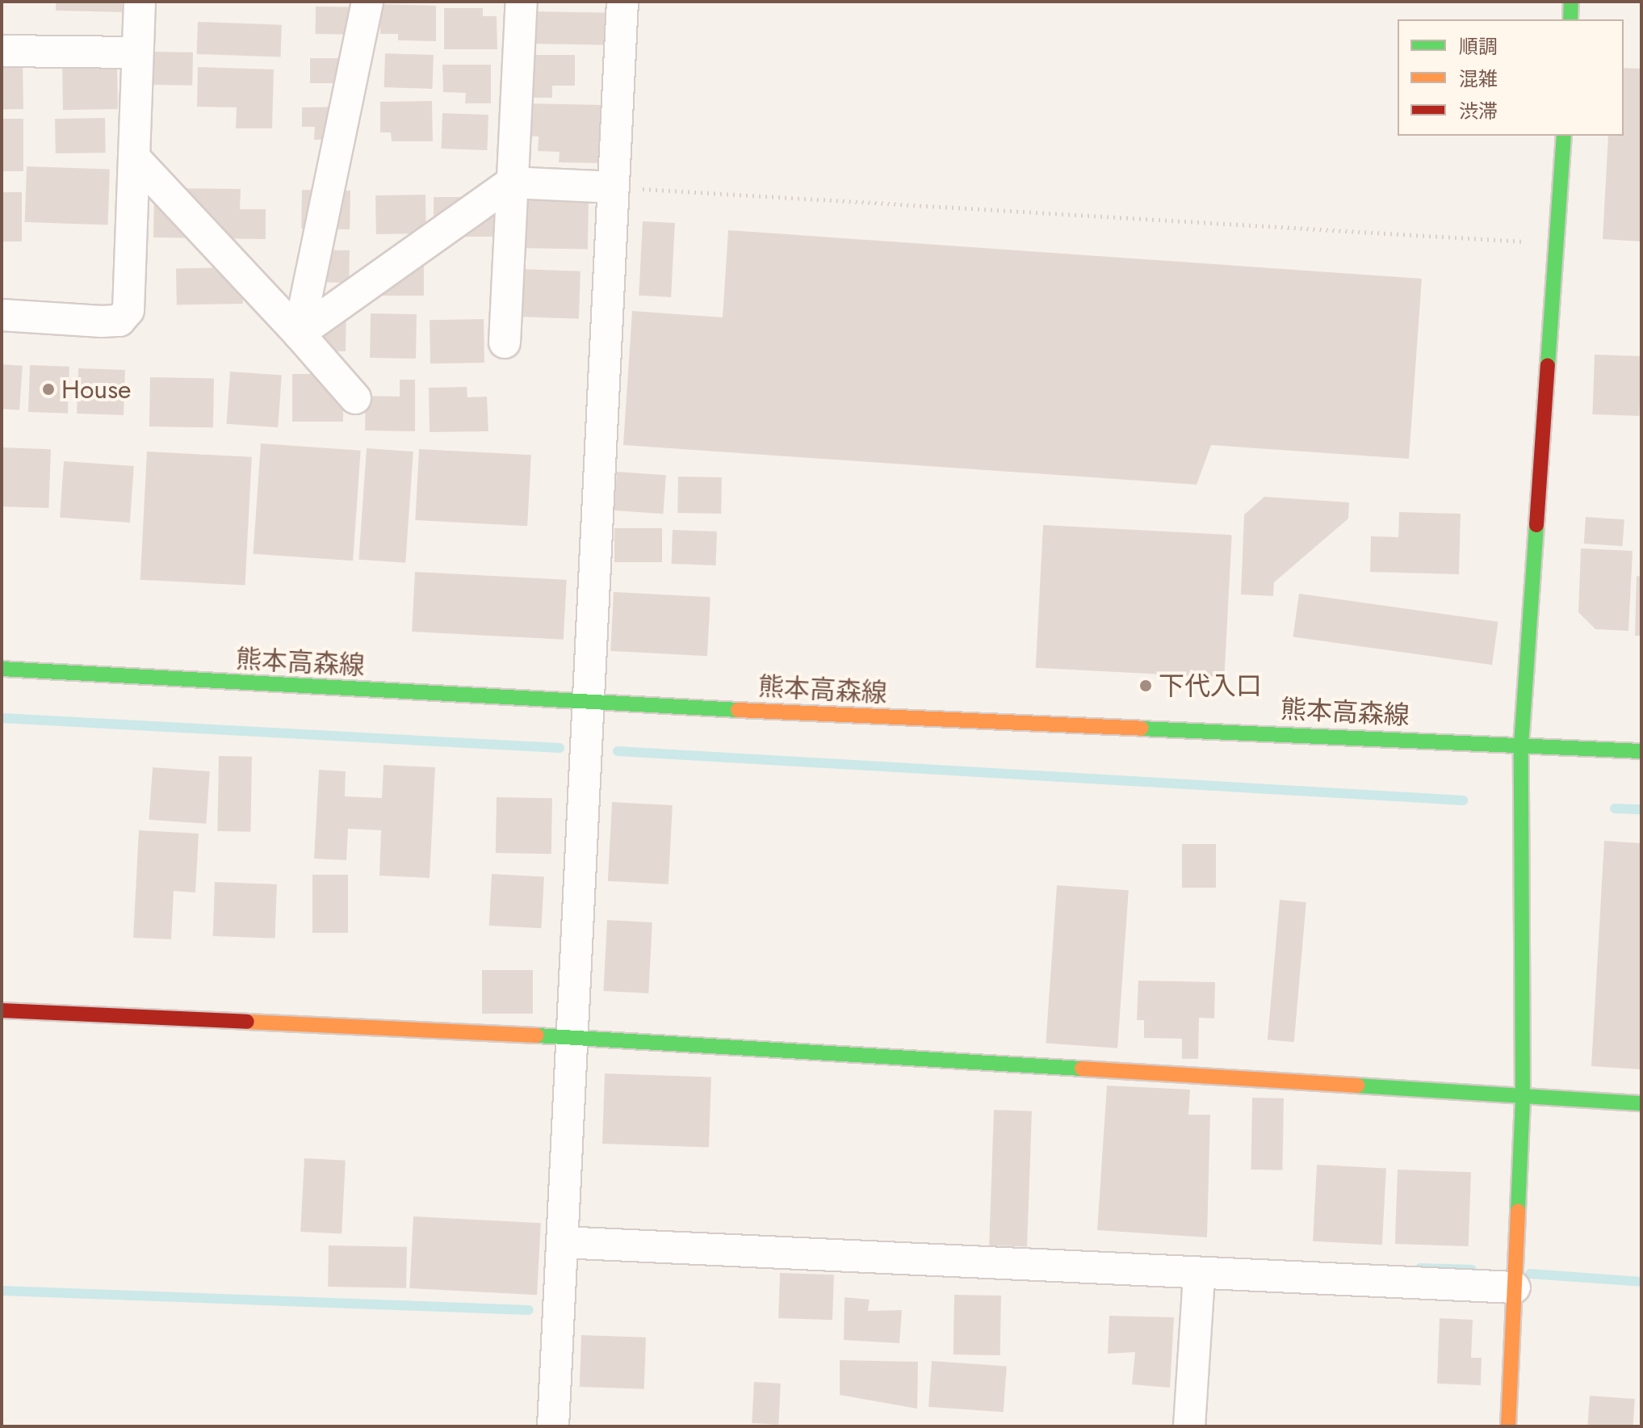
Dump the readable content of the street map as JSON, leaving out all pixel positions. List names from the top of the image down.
{
  "streets": {
    "street": ["熊本高森線"]
  },
  "places": ["House", "下代入口"],
  "legend": ["順調", "混雑", "渋滞"]
}
